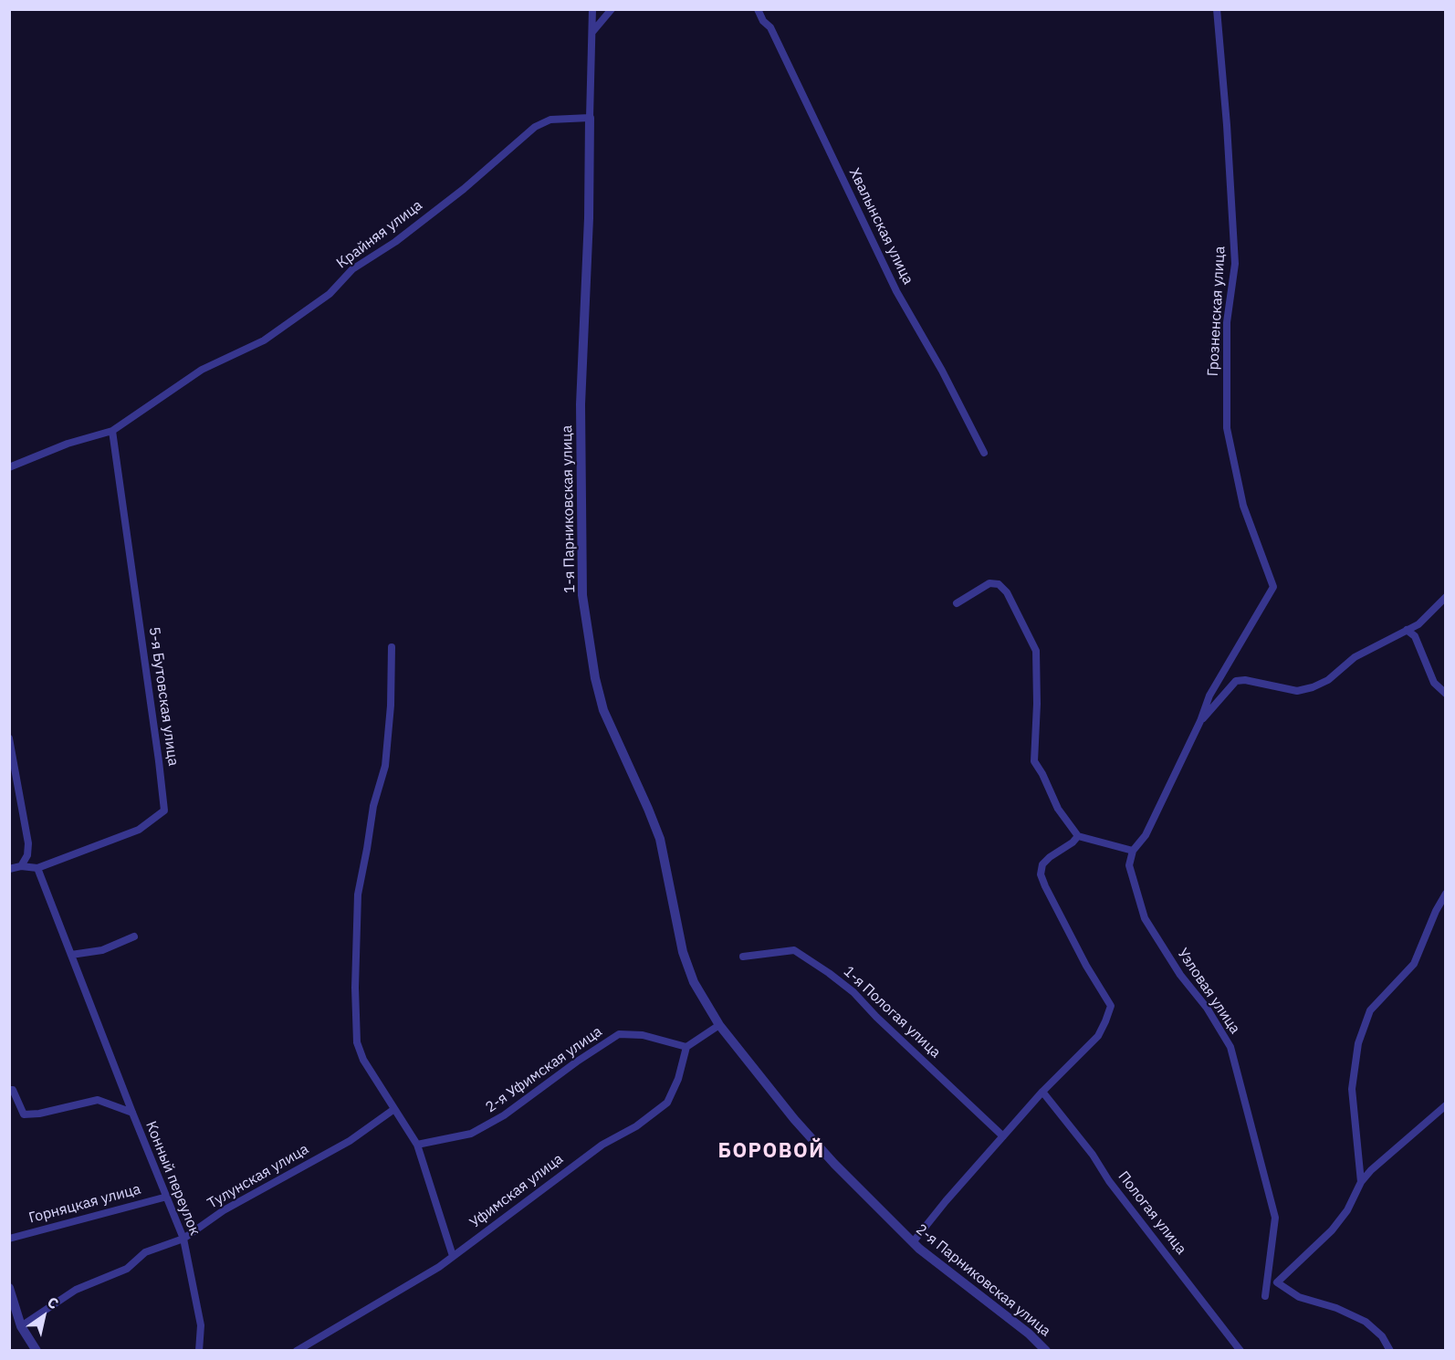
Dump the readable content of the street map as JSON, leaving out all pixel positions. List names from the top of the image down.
{
  "streets": {
    "street": [
      "Хвалынская улица",
      "Крайняя улица",
      "Грозненская улица",
      "1-я Парниковская улица",
      "5-я Бутовская улица",
      "Узловая улица",
      "1-я Пологая улица",
      "2-я Уфимская улица",
      "Тулунская улица",
      "Конный переулок",
      "Уфимская улица",
      "Горняцкая улица",
      "Пологая улица",
      "2-я Парниковская улица"
    ]
  },
  "crossings": [
    ["Крайняя улица", "1-я Парниковская улица"],
    ["Крайняя улица", "5-я Бутовская улица"],
    ["1-я Парниковская улица", "2-я Парниковская улица"],
    ["5-я Бутовская улица", "Конный переулок"],
    ["2-я Уфимская улица", "Уфимская улица"],
    ["Тулунская улица", "Конный переулок"],
    ["Конный переулок", "Горняцкая улица"]
  ],
  "districts": ["БОРОВОЙ"],
  "north": "top right"
}
